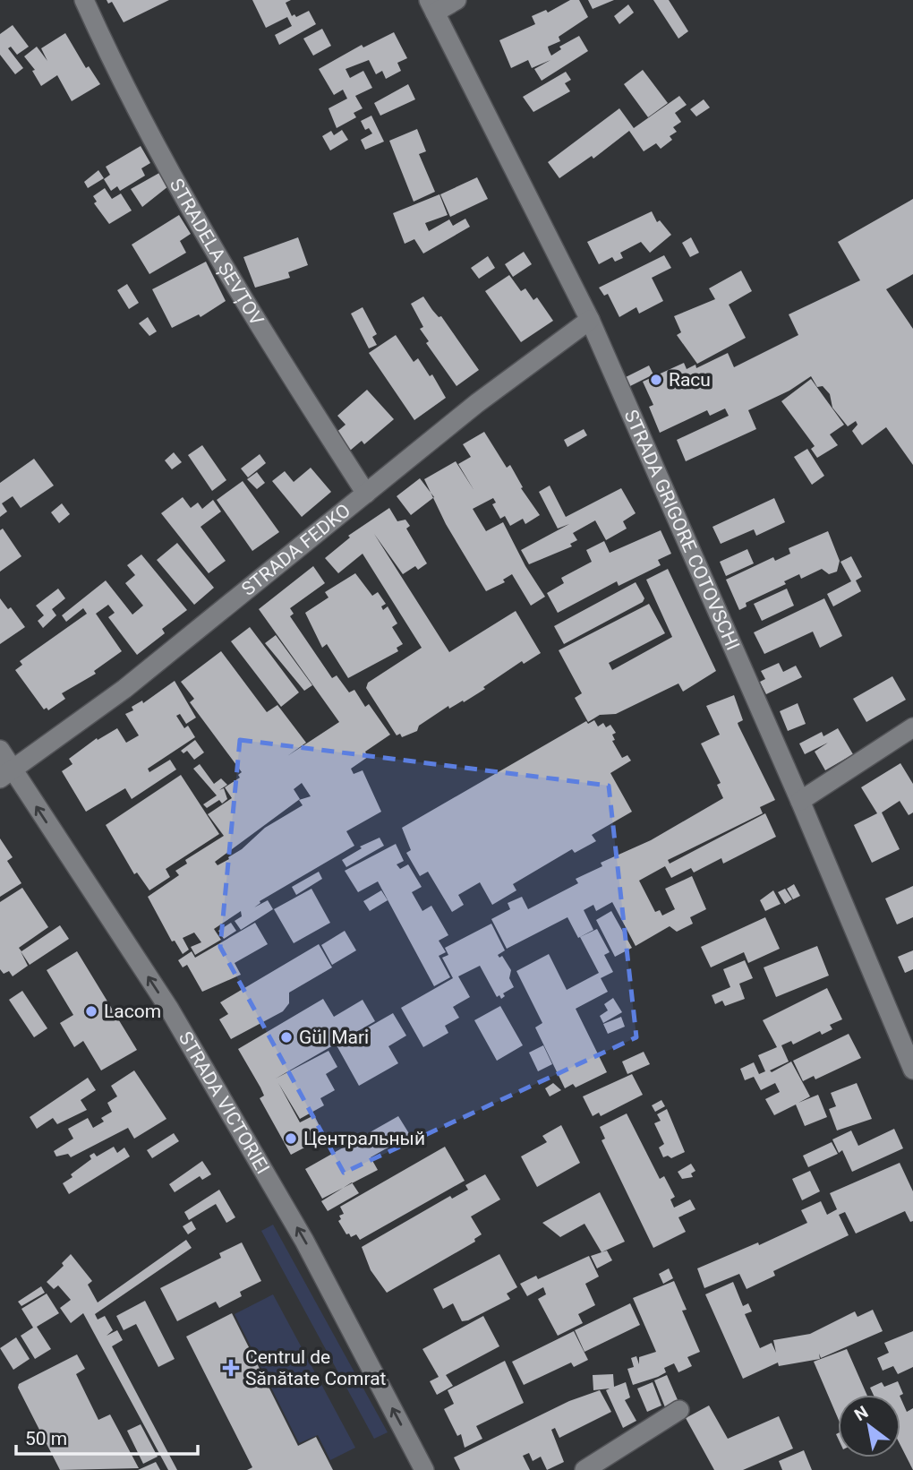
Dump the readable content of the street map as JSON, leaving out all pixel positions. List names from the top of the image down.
{
  "streets": {
    "street": [
      "STRADELA ȘEVȚOV",
      "STRADA GRIGORE COTOVSCHI",
      "STRADA FEDKO",
      "STRADA VICTORIEI"
    ]
  },
  "crossings": [
    ["STRADELA ȘEVȚOV", "STRADA FEDKO"],
    ["STRADA GRIGORE COTOVSCHI", "STRADA FEDKO"],
    ["STRADA FEDKO", "STRADA VICTORIEI"]
  ],
  "one_way": ["STRADA VICTORIEI"],
  "places": {
    "other": [
      "Racu",
      "Lacom",
      "Gül Mari",
      "Центральный"
    ],
    "health": ["Centrul de Sănătate Comrat"]
  },
  "scale_bar": "50 m",
  "north": "top left"
}
